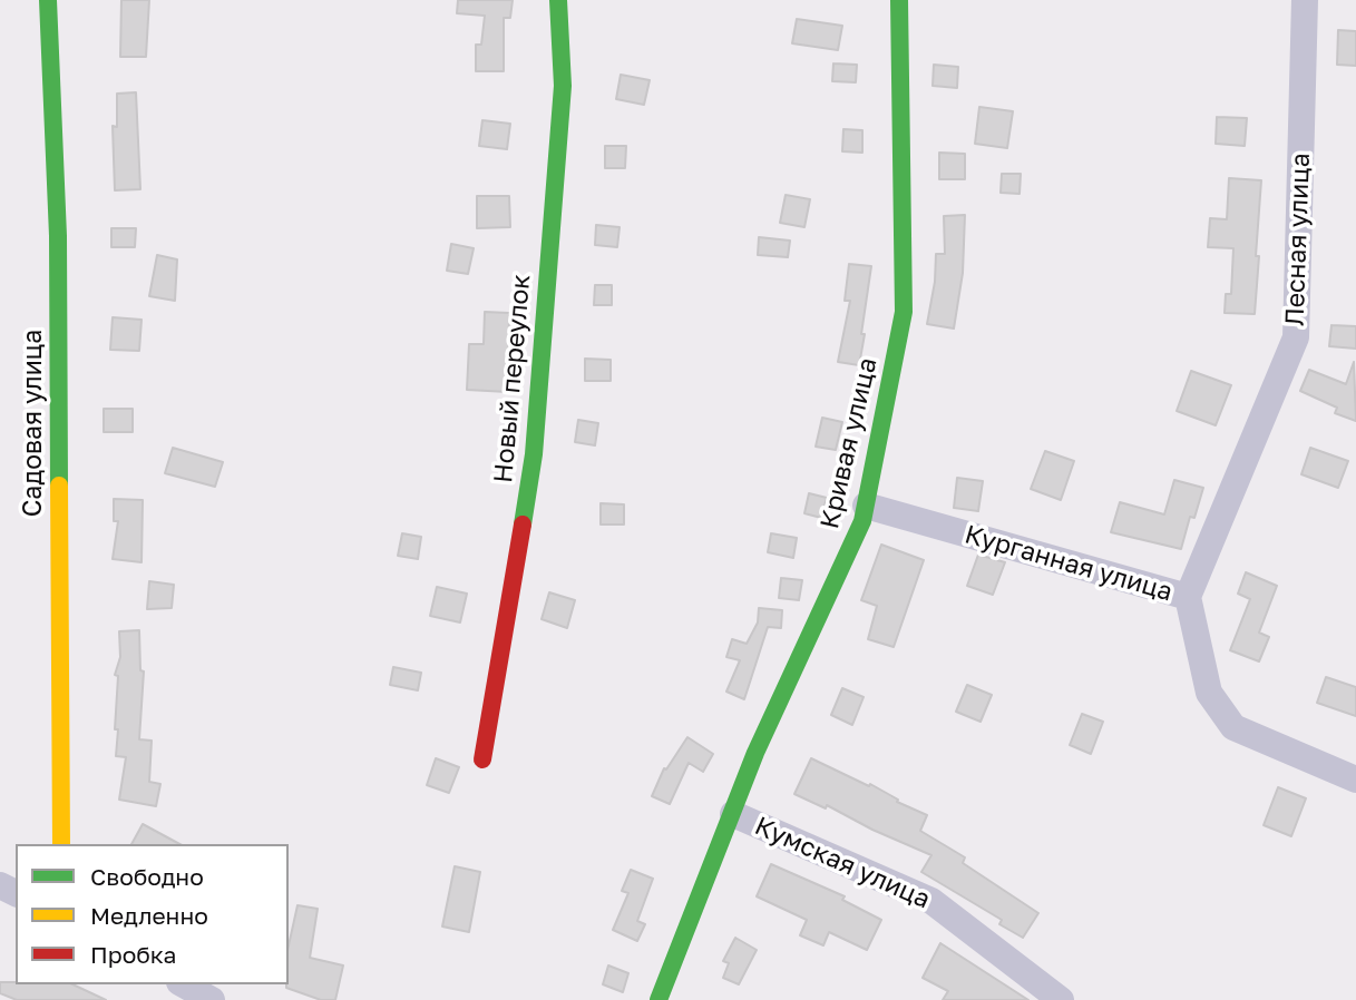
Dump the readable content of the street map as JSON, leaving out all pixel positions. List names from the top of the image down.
{
  "streets": {
    "street": [
      "Лесная улица",
      "Новый переулок",
      "Садовая улица",
      "Кривая улица",
      "Курганная улица",
      "Кумская улица"
    ]
  },
  "crossings": [
    ["Лесная улица", "Курганная улица"],
    ["Кривая улица", "Курганная улица"],
    ["Кривая улица", "Кумская улица"]
  ],
  "legend": ["Свободно", "Медленно", "Пробка"]
}
